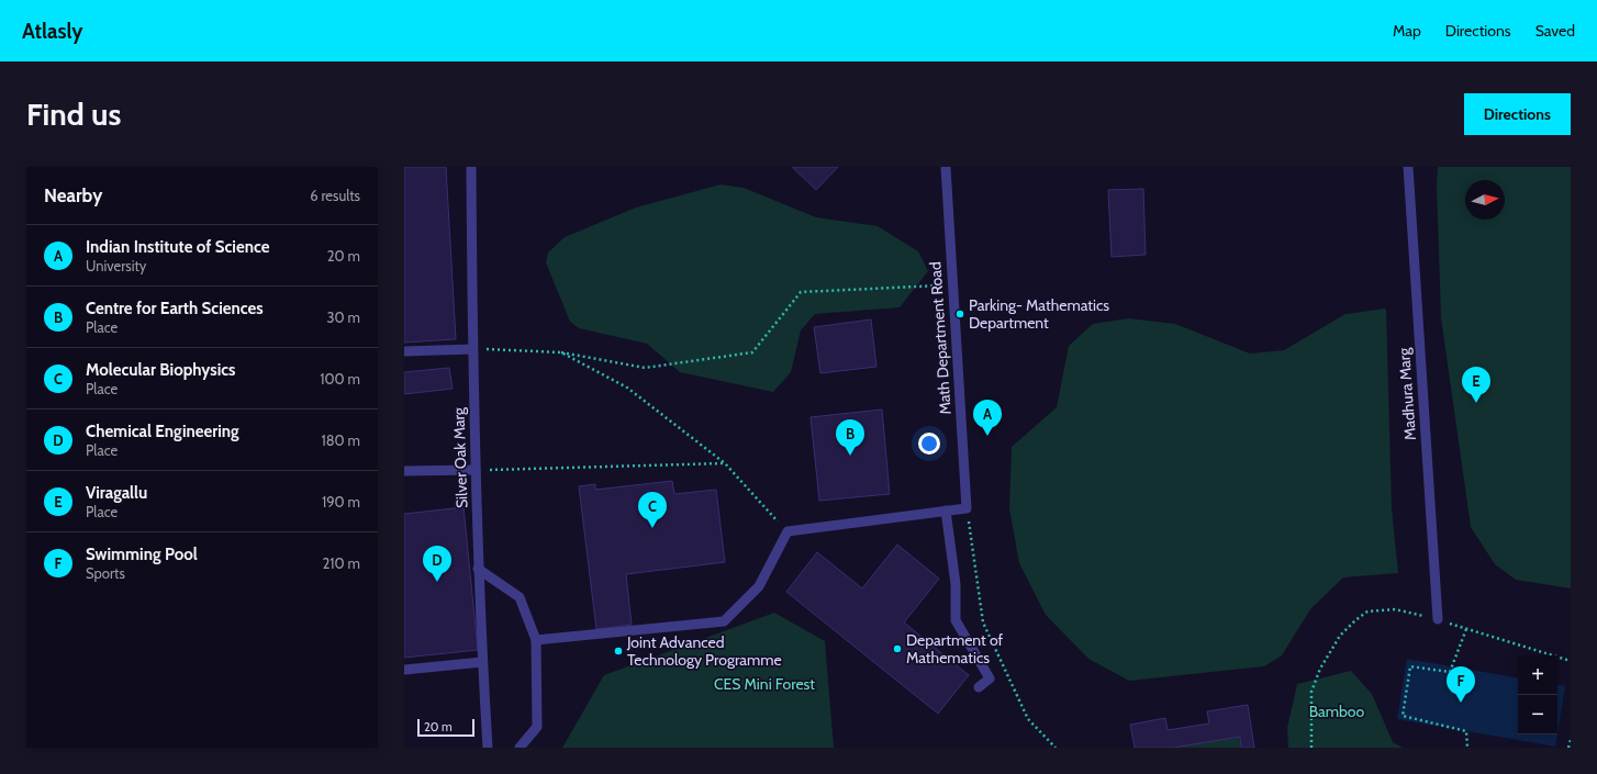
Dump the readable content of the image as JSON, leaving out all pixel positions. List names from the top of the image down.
{
  "streets": {
    "lane": ["Math Department Road", "Madhura Marg", "Silver Oak Marg"]
  },
  "parks": ["CES Mini Forest", "Bamboo"],
  "places": ["Parking- Mathematics Department", "Department of Mathematics", "Joint Advanced Technology Programme"],
  "scale_bar": "20 m",
  "north": "right",
  "page": {
    "header": "Atlasly",
    "nav": ["Map", "Directions", "Saved"],
    "buttons": "Directions",
    "title": "Find us",
    "heading": ["Nearby", "6 results"],
    "list": [
      {
        "mark": "A",
        "name": "Indian Institute of Science",
        "note": "University",
        "value": "20 m"
      },
      {
        "mark": "B",
        "name": "Centre for Earth Sciences",
        "note": "Place",
        "value": "30 m"
      },
      {
        "mark": "C",
        "name": "Molecular Biophysics",
        "note": "Place",
        "value": "100 m"
      },
      {
        "mark": "D",
        "name": "Chemical Engineering",
        "note": "Place",
        "value": "180 m"
      },
      {
        "mark": "E",
        "name": "Viragallu",
        "note": "Place",
        "value": "190 m"
      },
      {
        "mark": "F",
        "name": "Swimming Pool",
        "note": "Sports",
        "value": "210 m"
      }
    ],
    "pins": [
      "E",
      "A",
      "B",
      "C",
      "D",
      "F"
    ],
    "map_buttons": ["+", "−"],
    "scale": "20 m"
  }
}
